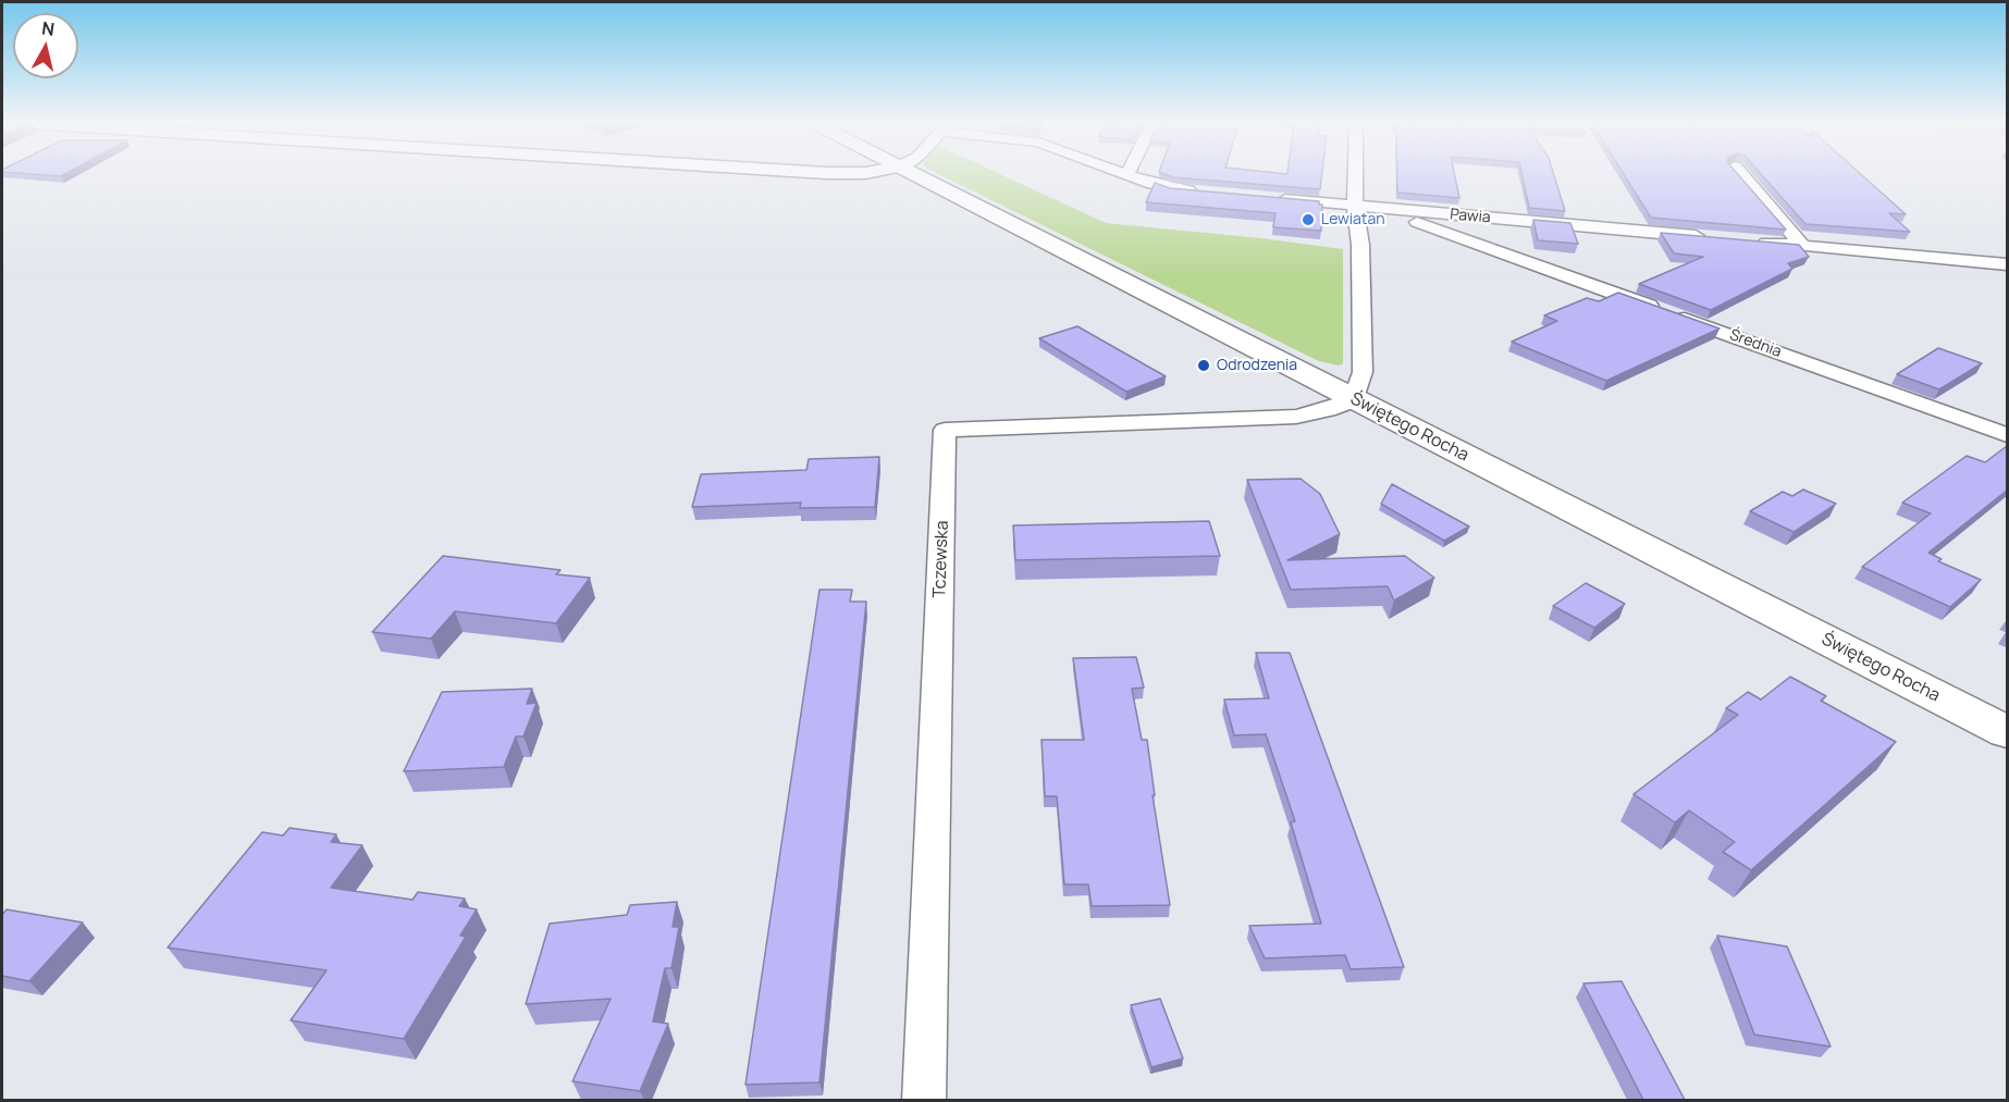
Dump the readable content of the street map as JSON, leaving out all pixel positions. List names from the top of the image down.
{
  "streets": {
    "main road": ["Świętego Rocha"],
    "street": ["Pawia", "Średnia", "Tczewska"]
  },
  "crossings": [
    ["Pawia", "Średnia"],
    ["Świętego Rocha", "Tczewska"]
  ],
  "places": ["Lewiatan", "Odrodzenia"],
  "north": "top"
}
